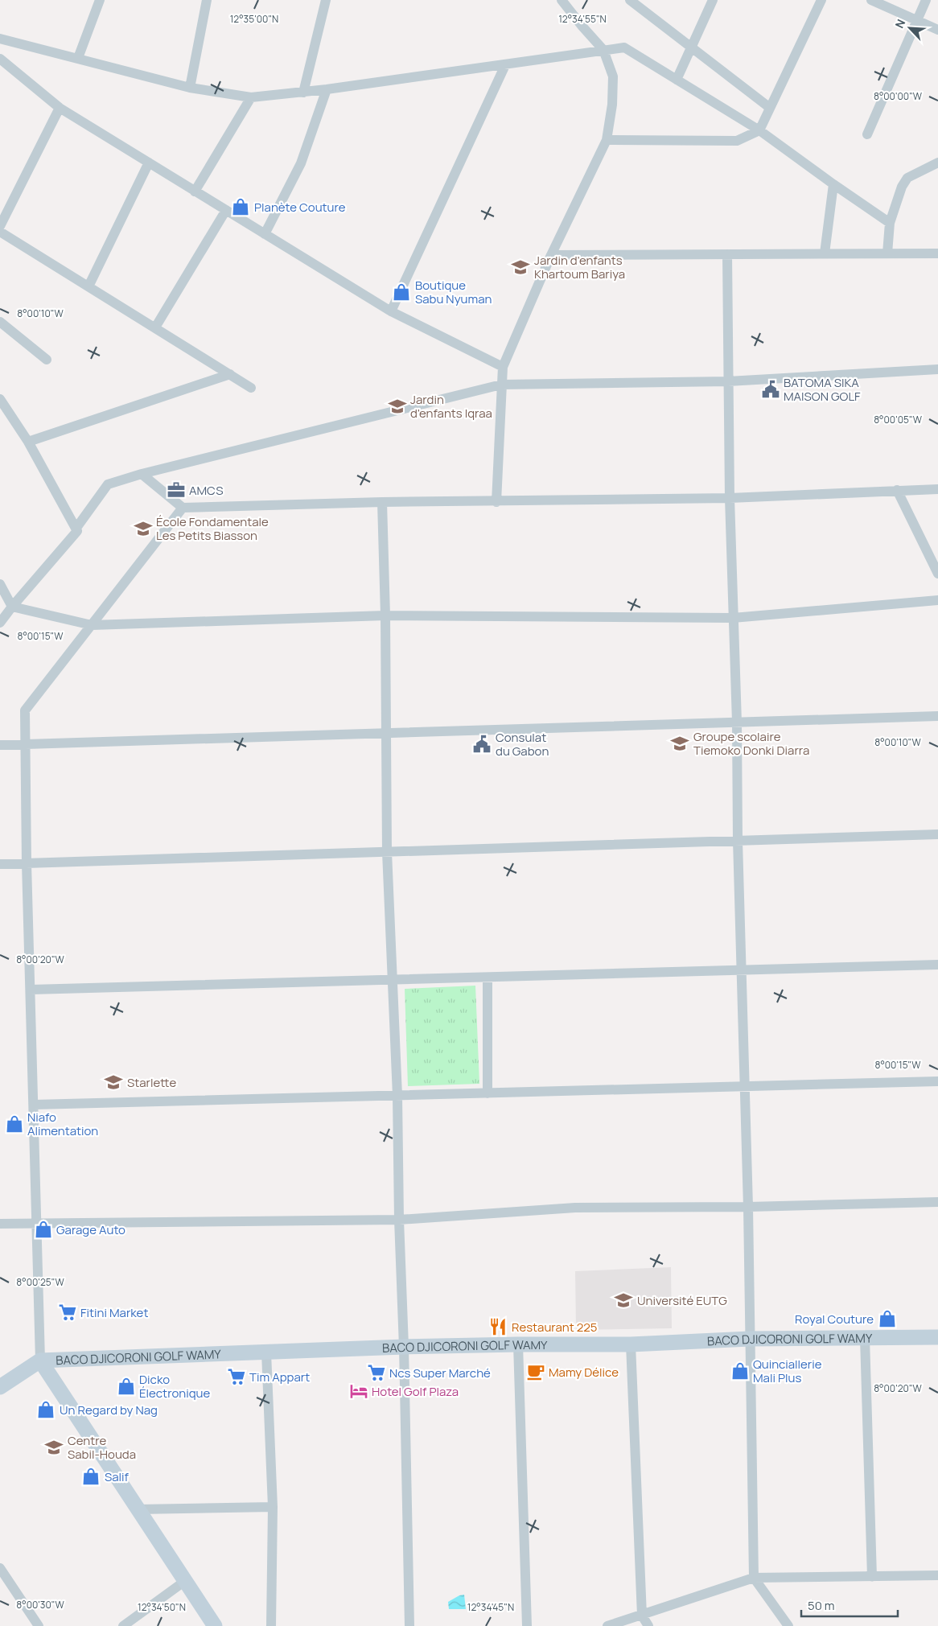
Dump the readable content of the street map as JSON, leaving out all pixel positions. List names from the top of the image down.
{
  "streets": {
    "street": ["BACO DJICORONI GOLF WAMY"]
  },
  "places": {
    "shop": [
      "Planète Couture",
      "Boutique Sabu Nyuman",
      "Niafo Alimentation",
      "Garage Auto",
      "Royal Couture",
      "Quinciallerie Mali Plus",
      "Dicko Électronique",
      "Un Regard by Nag",
      "Salif"
    ],
    "school or university": [
      "Jardin d'enfants Khartoum Bariya",
      "Jardin d'enfants Iqraa",
      "École Fondamentale Les Petits Biasson",
      "Groupe scolaire Tiemoko Donki Diarra",
      "Starlette",
      "Université EUTG",
      "Centre Sabil-Houda"
    ],
    "public building": ["BATOMA SIKA MAISON GOLF", "Consulat du Gabon"],
    "office": ["AMCS"],
    "supermarket": ["Fitini Market", "Ncs Super Marché", "Tim Appart"],
    "restaurant": ["Restaurant 225"],
    "cafe": ["Mamy Délice"],
    "hotel": ["Hotel Golf Plaza"]
  },
  "scale_bar": "50 m",
  "north": "top left",
  "coordinates": [
    "12°35'00\"N",
    "12°34'55\"N",
    "8°00'00\"W",
    "8°00'10\"W",
    "8°00'05\"W",
    "8°00'15\"W",
    "8°00'20\"W",
    "8°00'25\"W",
    "8°00'30\"W",
    "12°34'50\"N",
    "12°34'45\"N"
  ]
}
